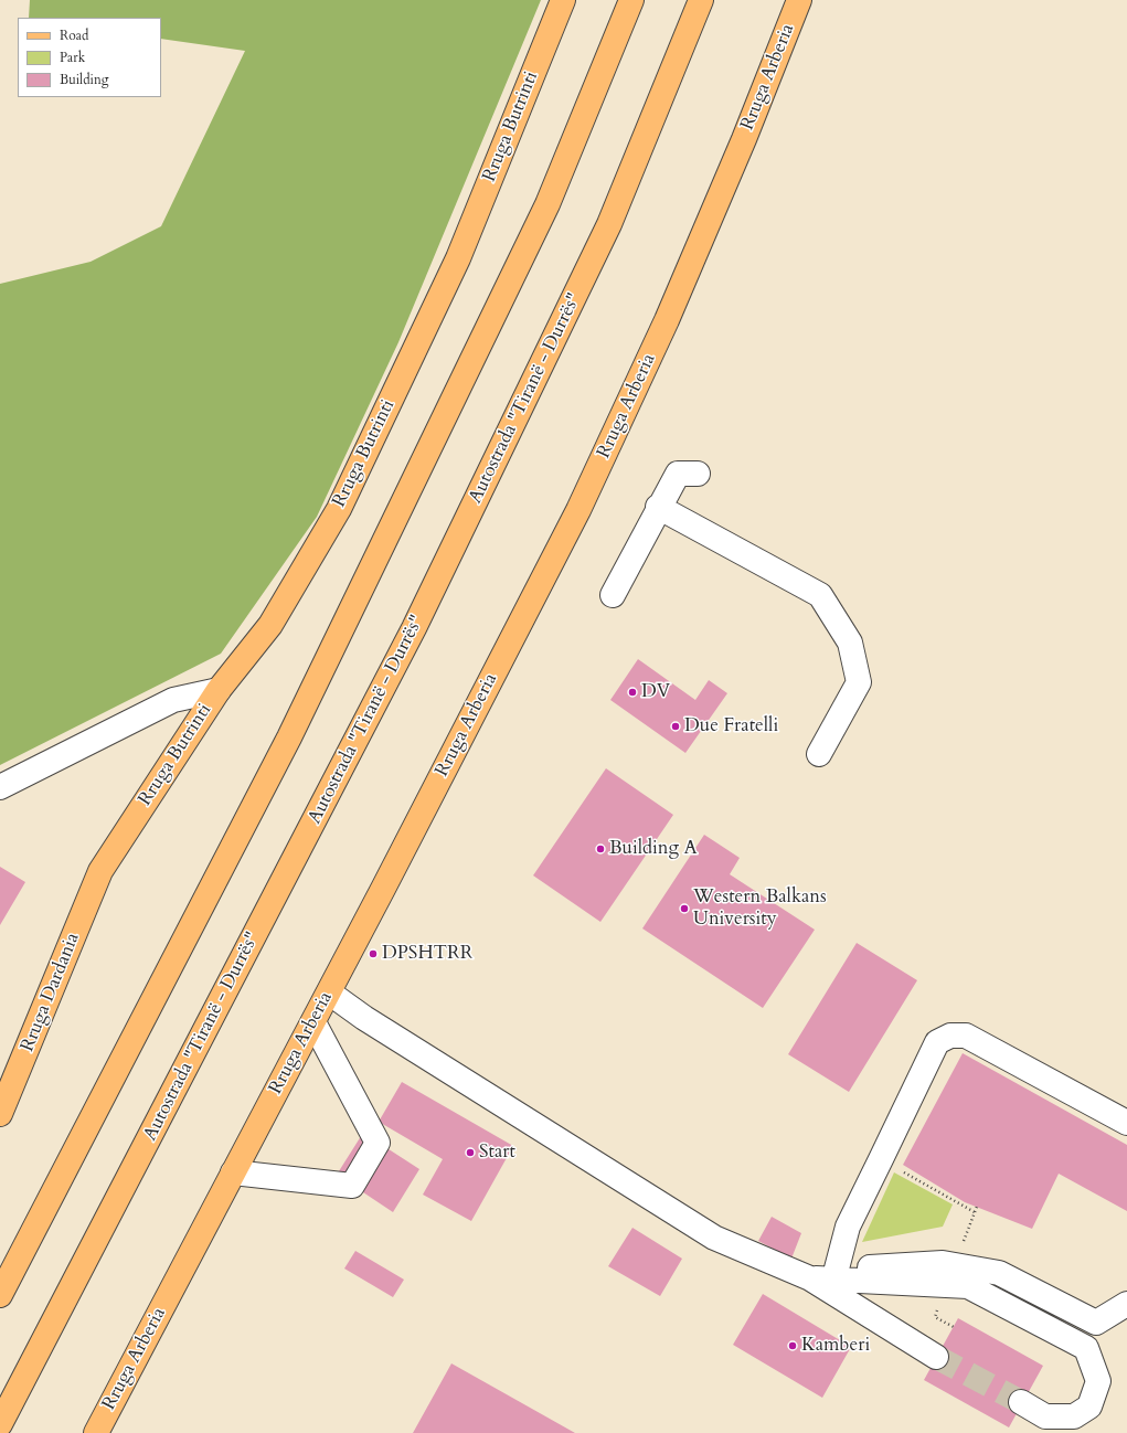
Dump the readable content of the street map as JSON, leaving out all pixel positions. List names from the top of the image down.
{
  "streets": {
    "main road": [
      "Rruga Arberia",
      "Rruga Butrinti",
      "Autostrada \"Tiranë - Durrës\"",
      "Rruga Dardania"
    ]
  },
  "crossings": [
    ["Rruga Butrinti", "Rruga Dardania"]
  ],
  "places": [
    "DV",
    "Due Fratelli",
    "Building A",
    "Western Balkans University",
    "DPSHTRR",
    "Start",
    "Kamberi"
  ],
  "legend": ["Road", "Park", "Building"]
}
